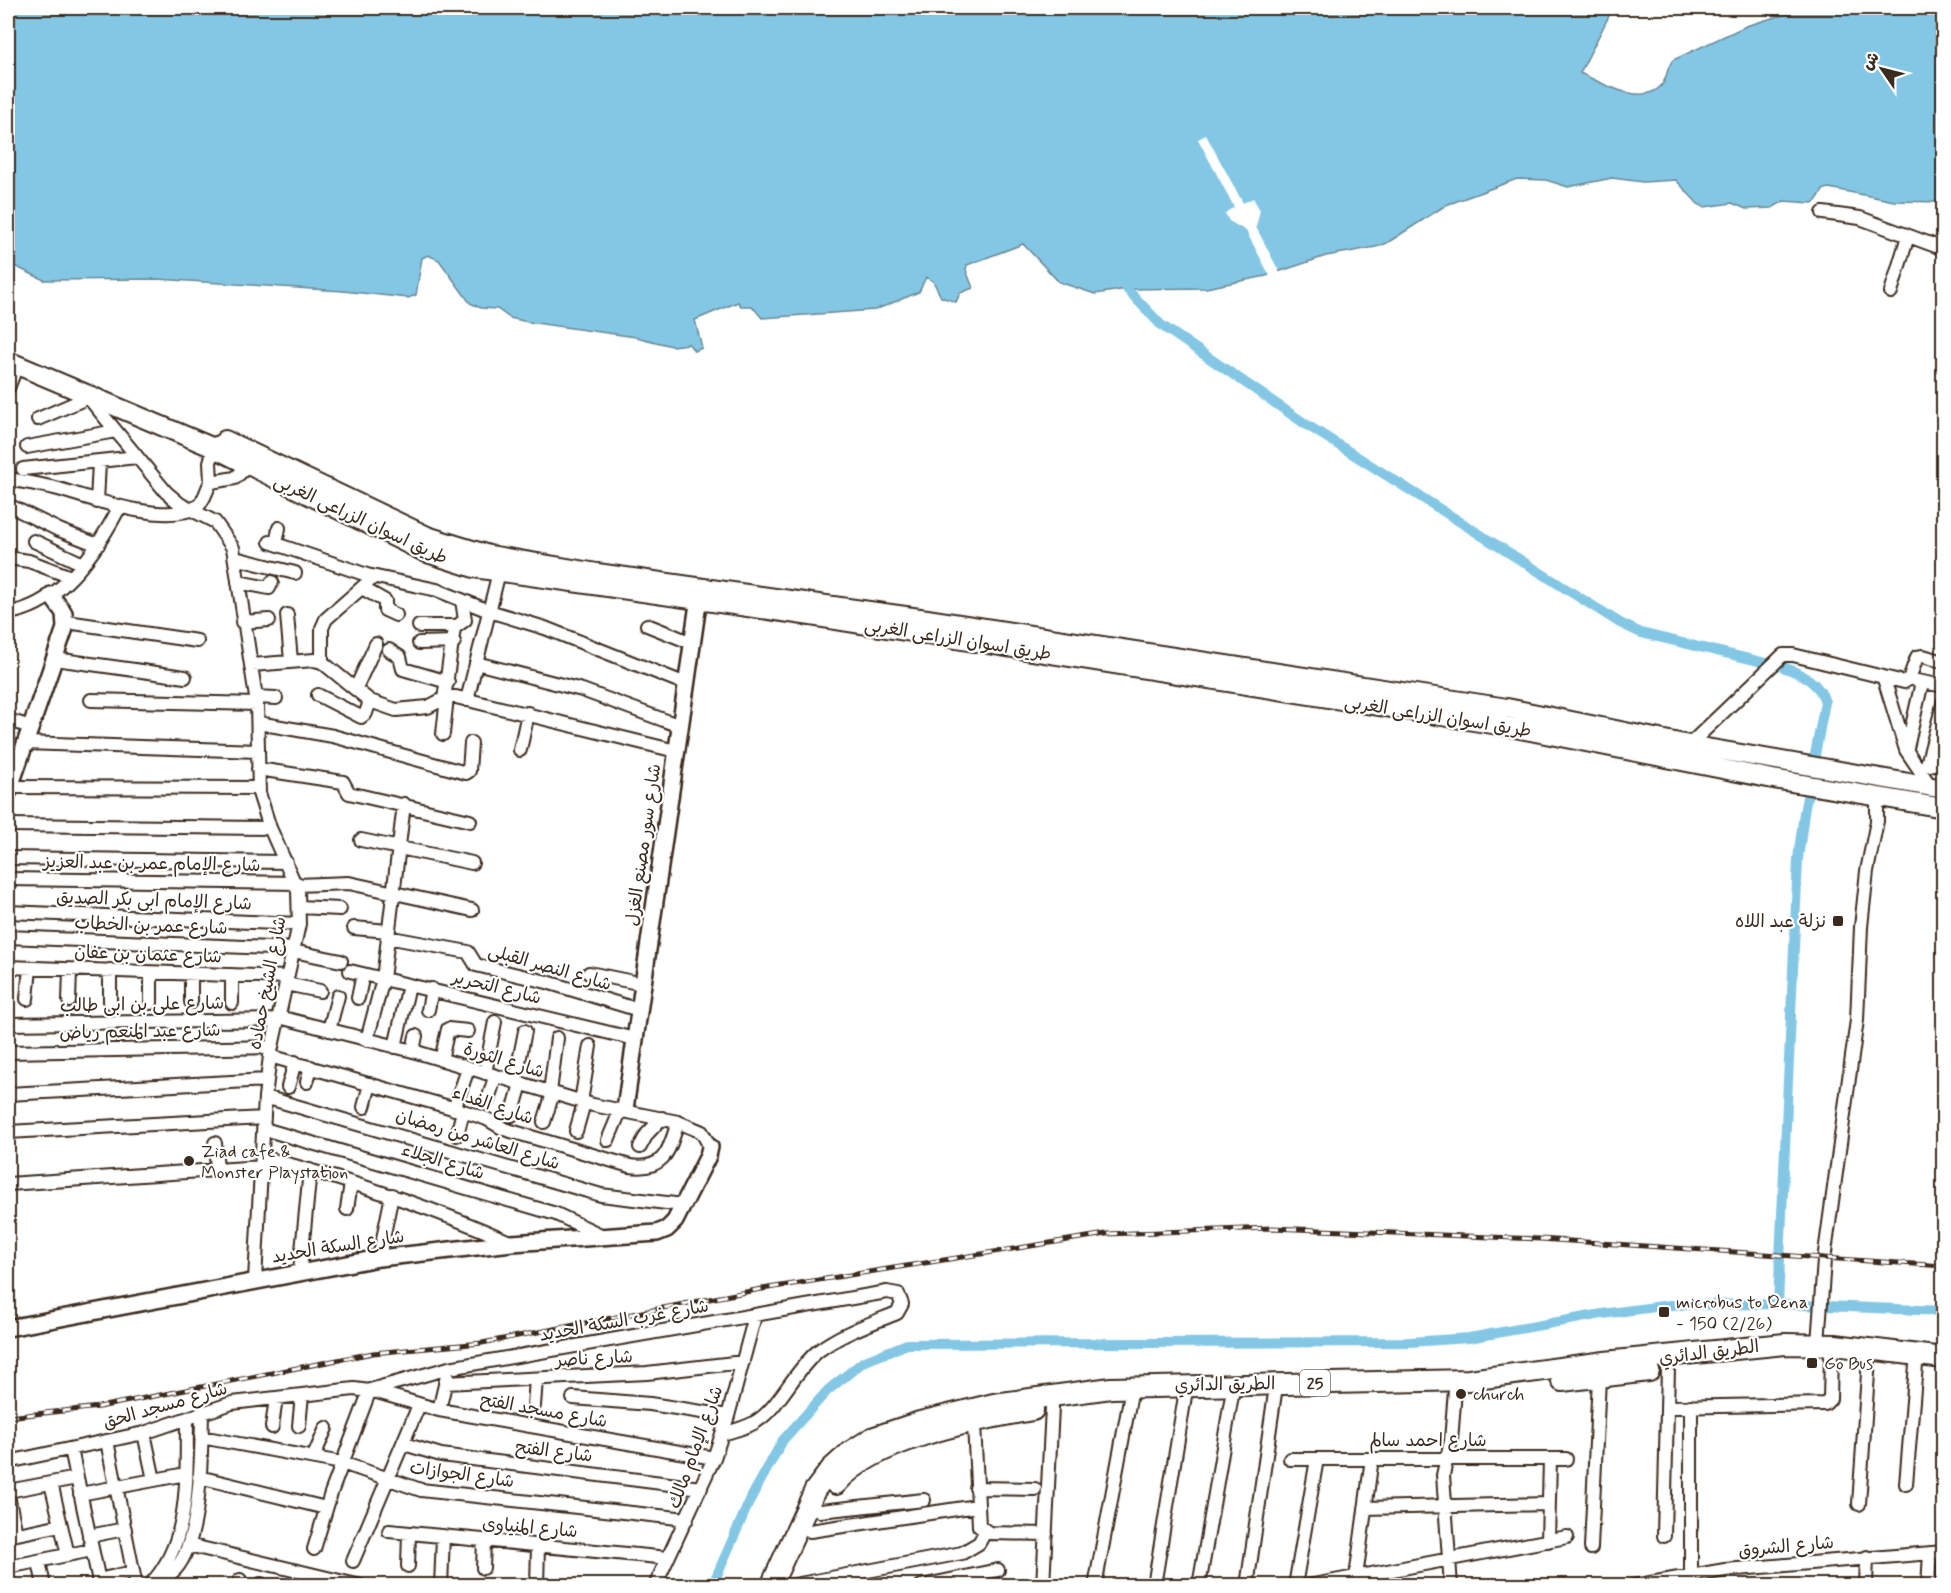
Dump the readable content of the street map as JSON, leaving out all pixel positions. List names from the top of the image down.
{
  "streets": {
    "highway": ["الطريق الدائري", "25"],
    "main road": ["طريق اسوان الزراعى الغربى"],
    "street": [
      "شارع سور مصنع الغزل",
      "شارع الإمام عمر بن عبد العزيز",
      "شارع الإمام ابى بكر الصديق",
      "شارع عمر بن الخطاب",
      "شارع عثمان بن عفان",
      "شارع النصر القبلى",
      "شارع الشيخ حماده",
      "شارع التحرير",
      "شارع على بن ابى طالب",
      "شارع عبد المنعم رياض",
      "شارع الثورة",
      "شارع الفداء",
      "شارع العاشر من رمضان",
      "شارع الجلاء",
      "شارع السكة الحديد",
      "شارع غرب السكة الحديد",
      "شارع ناصر",
      "شارع مسجد الحق",
      "شارع مسجد الفتح",
      "شارع احمد سالم",
      "شارع الإمام مالك",
      "شارع الفتح",
      "شارع الجوازات",
      "شارع المنياوى",
      "شارع الشروق"
    ]
  },
  "crossings": [
    ["طريق اسوان الزراعى الغربى", "شارع سور مصنع الغزل"],
    ["شارع سور مصنع الغزل", "شارع النصر القبلى"],
    ["شارع سور مصنع الغزل", "شارع التحرير"],
    ["شارع سور مصنع الغزل", "شارع الثورة"],
    ["شارع الإمام عمر بن عبد العزيز", "شارع الشيخ حماده"],
    ["شارع الإمام ابى بكر الصديق", "شارع الشيخ حماده"],
    ["شارع عمر بن الخطاب", "شارع الشيخ حماده"],
    ["شارع عثمان بن عفان", "شارع الشيخ حماده"],
    ["شارع الشيخ حماده", "شارع على بن ابى طالب"],
    ["شارع الشيخ حماده", "شارع عبد المنعم رياض"],
    ["شارع الشيخ حماده", "شارع الثورة"],
    ["شارع الشيخ حماده", "شارع الفداء"],
    ["شارع الشيخ حماده", "شارع العاشر من رمضان"],
    ["شارع الشيخ حماده", "شارع الجلاء"],
    ["شارع الشيخ حماده", "شارع السكة الحديد"],
    ["شارع على بن ابى طالب", "شارع الثورة"],
    ["شارع عبد المنعم رياض", "شارع الفداء"],
    ["شارع الثورة", "شارع الفداء"],
    ["شارع العاشر من رمضان", "شارع السكة الحديد"],
    ["شارع الجلاء", "شارع السكة الحديد"],
    ["شارع غرب السكة الحديد", "شارع مسجد الحق"],
    ["شارع غرب السكة الحديد", "شارع مسجد الفتح"],
    ["شارع غرب السكة الحديد", "شارع الإمام مالك"],
    ["شارع ناصر", "شارع الإمام مالك"],
    ["شارع مسجد الحق", "شارع مسجد الفتح"],
    ["شارع مسجد الفتح", "شارع الإمام مالك"],
    ["شارع الإمام مالك", "شارع الفتح"],
    ["شارع الإمام مالك", "شارع الجوازات"],
    ["شارع الإمام مالك", "شارع المنياوى"]
  ],
  "places": {
    "transit": ["نزلة عبد اللاه", "microbus to Qena - 150 (2/26)", "Go Bus"],
    "other": ["Ziad cafe & Monster Playstation", "church"]
  },
  "north": "top left"
}
